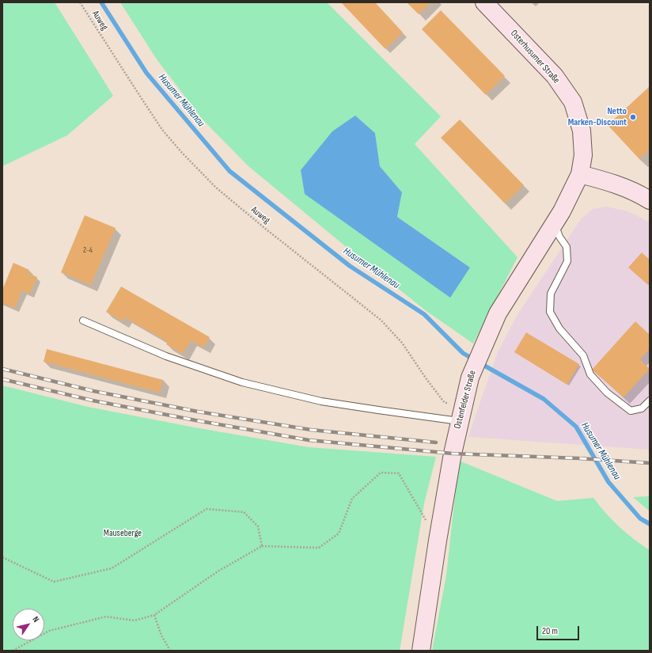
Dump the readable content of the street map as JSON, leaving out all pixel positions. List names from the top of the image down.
{
  "streets": {
    "main road": ["Osterhusumer Straße", "Ostenfelder Straße"],
    "path": ["Auweg"]
  },
  "crossings": [
    ["Auweg", "Ostenfelder Straße"],
    ["Osterhusumer Straße", "Ostenfelder Straße"]
  ],
  "water": ["Husumer Mühlenau"],
  "parks": ["Mauseberge"],
  "places": ["Netto Marken-Discount"],
  "house_numbers": ["2-4"],
  "scale_bar": "20 m",
  "north": "top right"
}
